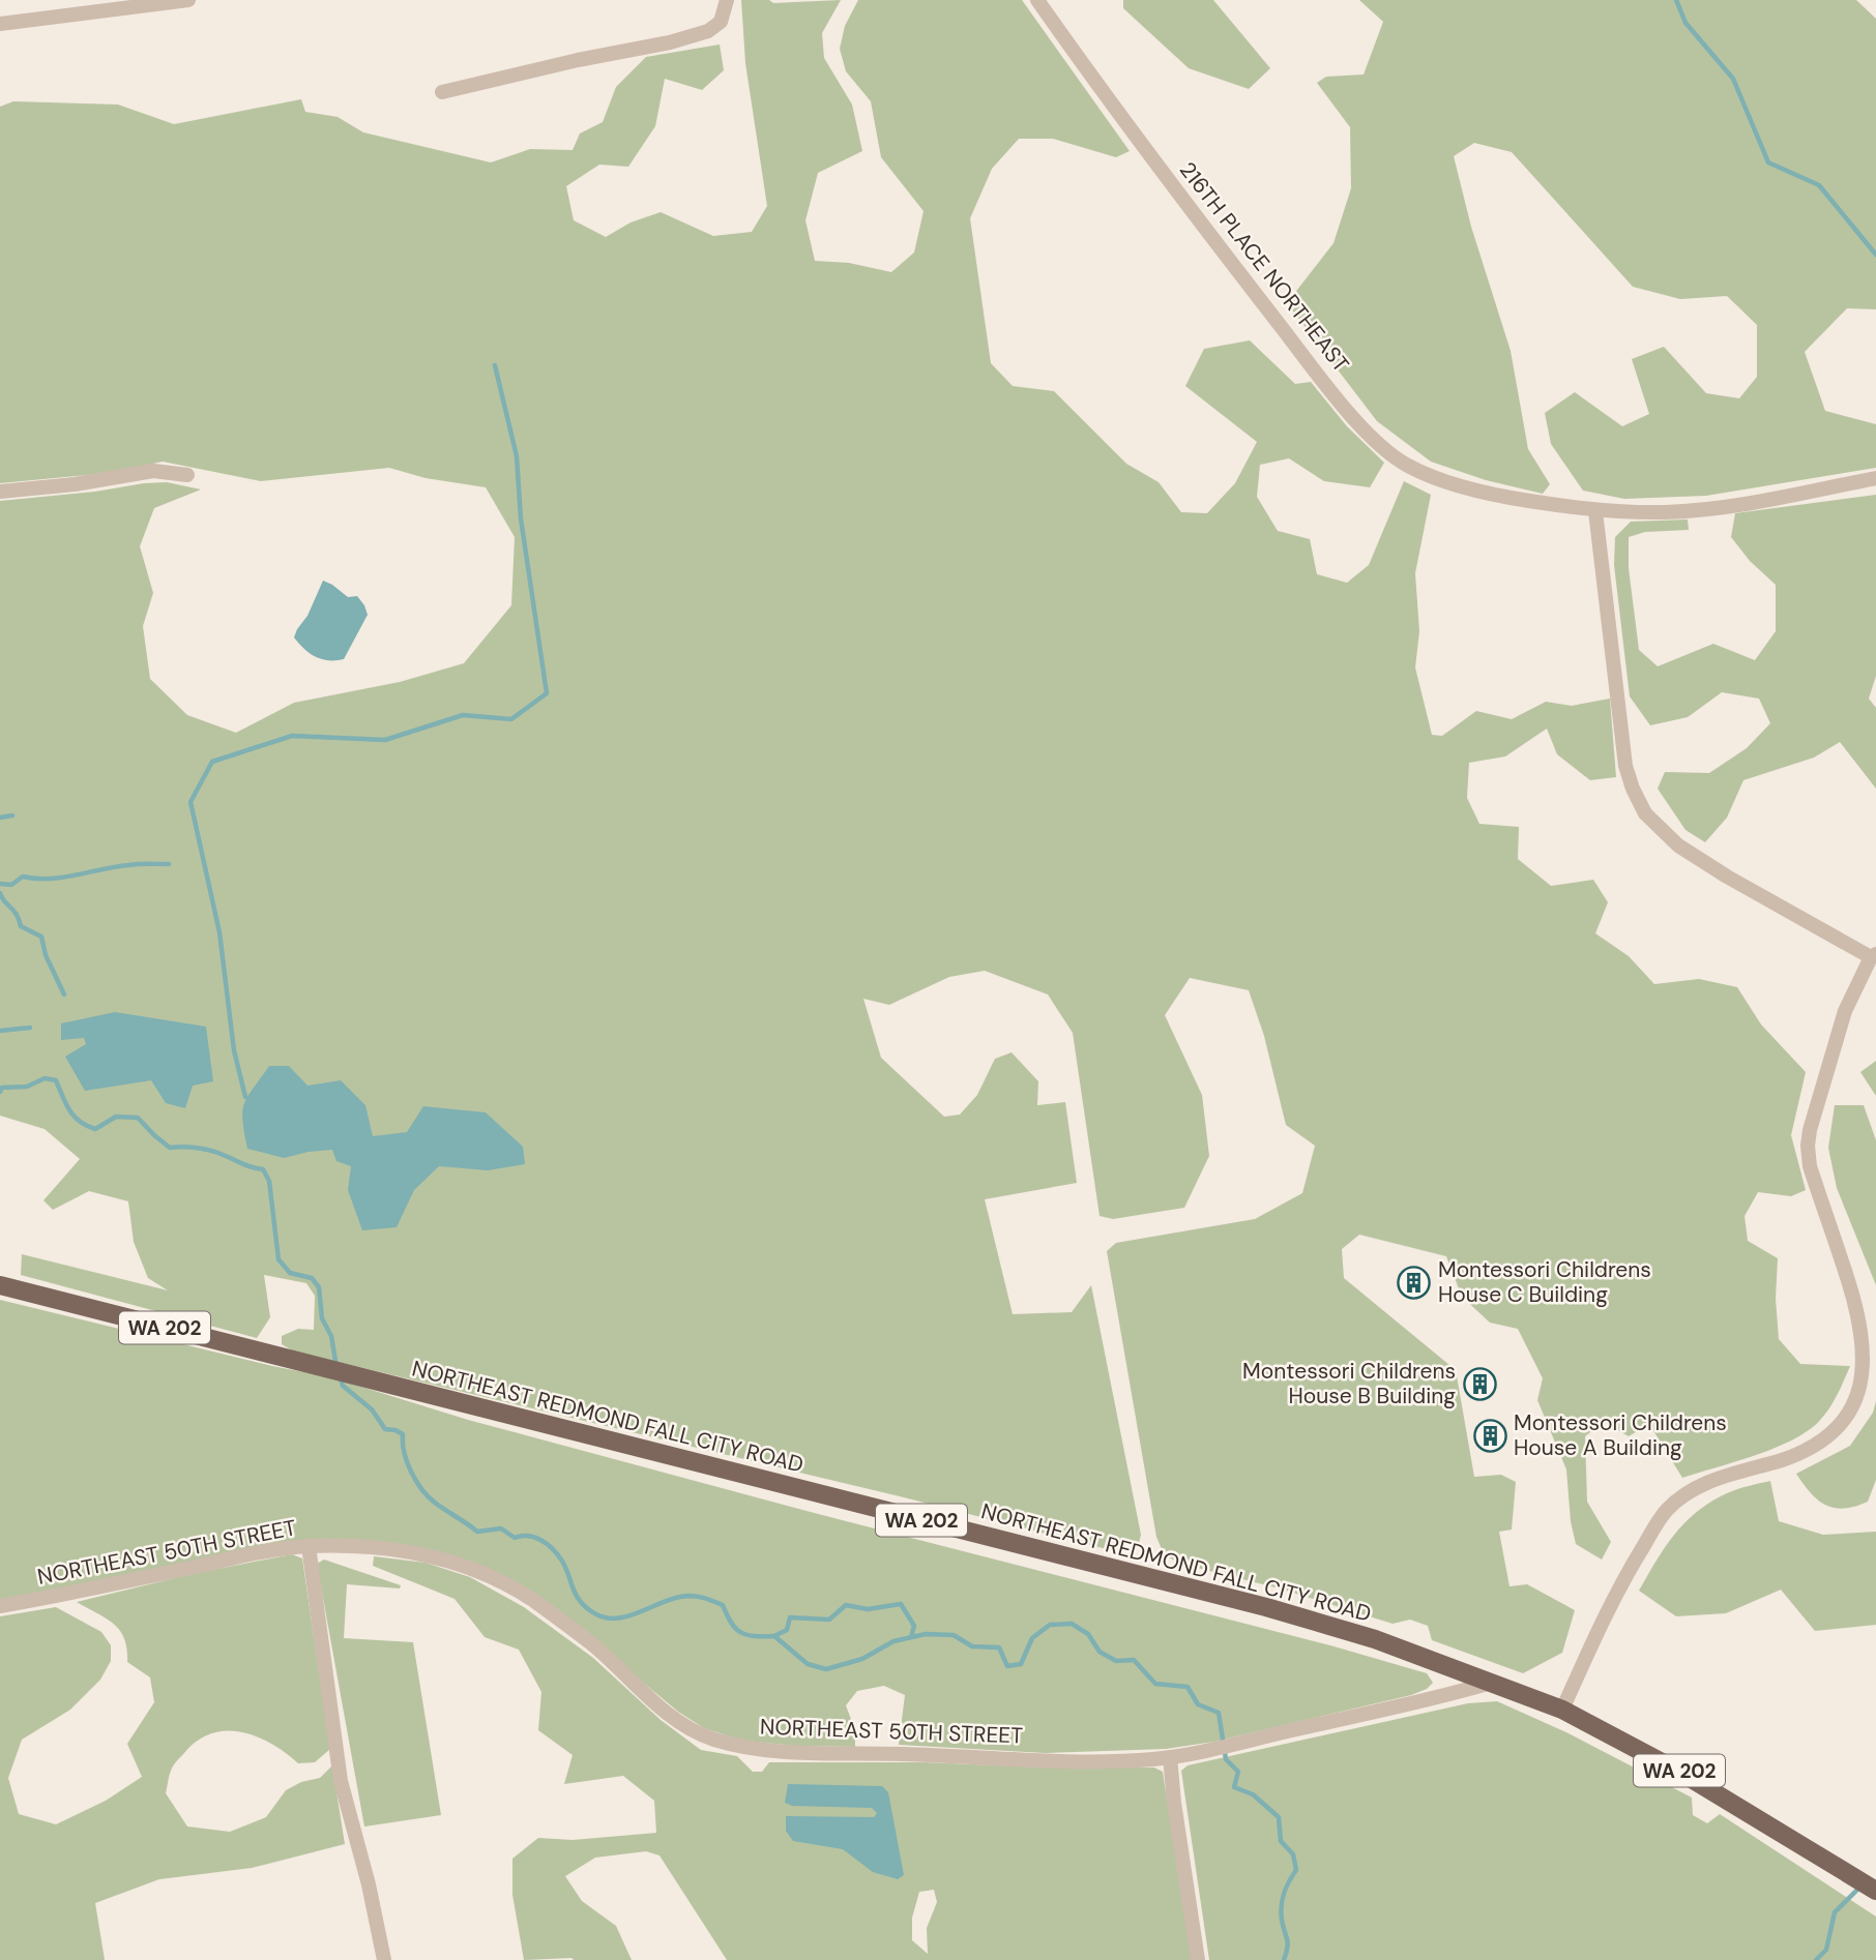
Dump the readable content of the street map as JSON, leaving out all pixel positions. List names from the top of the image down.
{
  "streets": {
    "main road": ["WA 202", "NORTHEAST REDMOND FALL CITY ROAD"],
    "street": ["216TH PLACE NORTHEAST", "NORTHEAST 50TH STREET"]
  },
  "crossings": [
    ["NORTHEAST REDMOND FALL CITY ROAD", "NORTHEAST 50TH STREET"]
  ],
  "places": {
    "building": ["Montessori Childrens House C Building", "Montessori Childrens House B Building", "Montessori Childrens House A Building"]
  }
}
